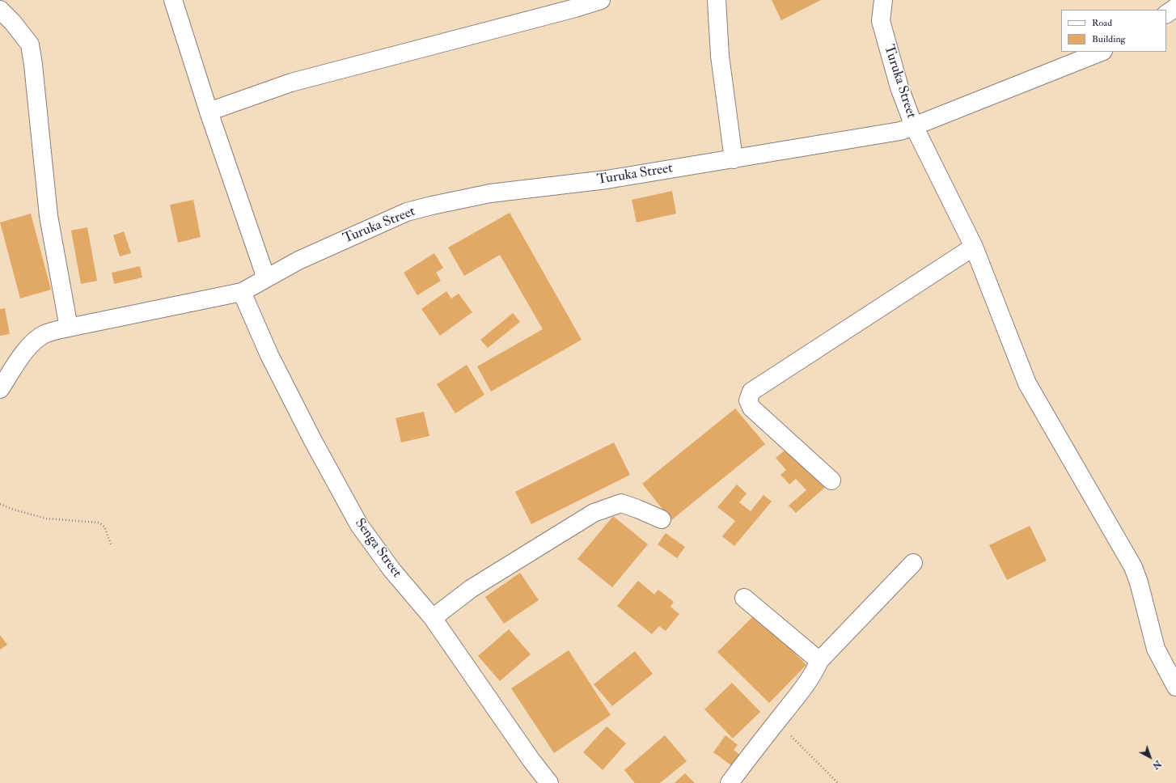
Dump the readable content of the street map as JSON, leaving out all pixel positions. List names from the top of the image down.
{
  "streets": {
    "street": ["Turuka Street", "Senga Street"]
  },
  "crossings": [
    ["Turuka Street", "Senga Street"]
  ],
  "legend": ["Road", "Building"],
  "north": "bottom right"
}
